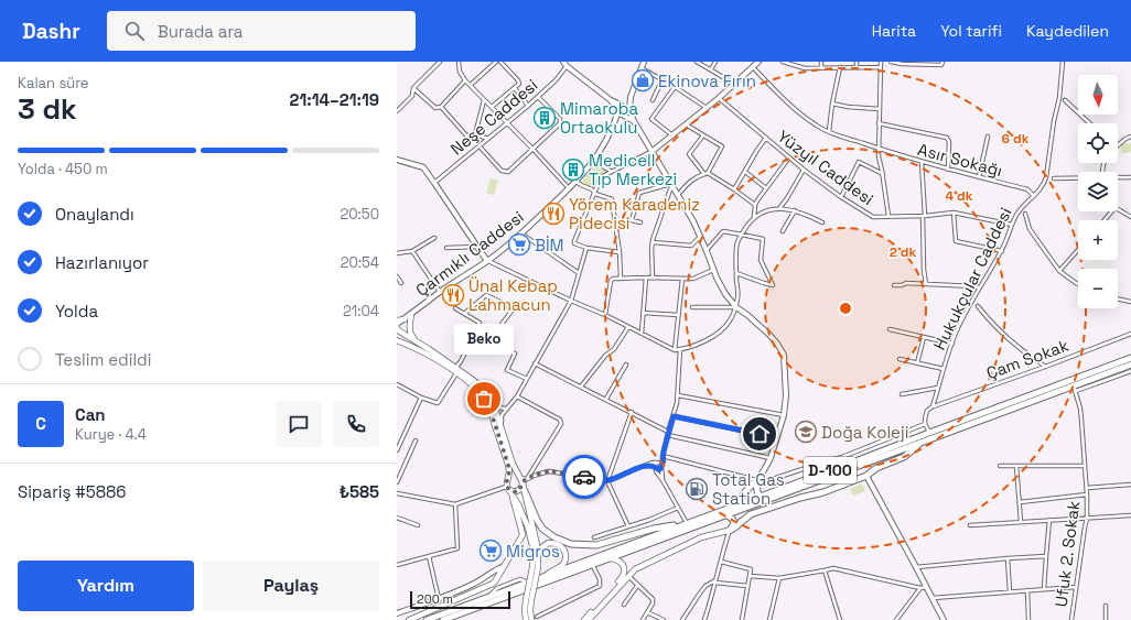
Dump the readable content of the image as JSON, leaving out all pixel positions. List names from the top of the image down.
{
  "streets": {
    "highway": ["D-100"],
    "main road": ["Çarmıklı Caddesi"],
    "street": [
      "Neşe Caddesi",
      "Asır Sokağı",
      "Yüzyıl Caddesi",
      "Hukukçular Caddesi",
      "Çam Sokak",
      "Ufuk 2. Sokak"
    ]
  },
  "crossings": [
    ["Asır Sokağı", "Hukukçular Caddesi"],
    ["Yüzyıl Caddesi", "Hukukçular Caddesi"],
    ["Hukukçular Caddesi", "Çam Sokak"],
    ["D-100", "Ufuk 2. Sokak"]
  ],
  "places": {
    "shop": ["Ekinova Fırın"],
    "building": ["Mimaroba Ortaokulu", "Medicell Tıp Merkezi"],
    "restaurant": ["Yörem Karadeniz Pidecisi", "Ünal Kebap Lahmacun"],
    "supermarket": ["BİM", "Migros"],
    "other": ["Beko"],
    "school or university": ["Doğa Koleji"],
    "fuel station": ["Total Gas Station"]
  },
  "scale_bar": "200 m",
  "north": "bottom",
  "page": {
    "header": "Dashr",
    "search": "Burada ara",
    "nav": ["Harita", "Yol tarifi", "Kaydedilen"],
    "heading": ["3 dk", "Kalan süre", "21:14–21:19"],
    "panel": [
      "Can",
      "Kurye · 4.4",
      "Sipariş #5886",
      "₺585"
    ],
    "map_buttons": ["+", "−"],
    "bar": "Yolda · 450 m",
    "list": [
      ["Onaylandı", "20:50"],
      ["Hazırlanıyor", "20:54"],
      ["Yolda", "21:04"],
      "Teslim edildi"
    ],
    "bubble": "Beko",
    "round": "C",
    "buttons": ["Yardım", "Paylaş"],
    "scale": "200 m"
  },
  "rings": ["6 dk", "4 dk", "2 dk"]
}
